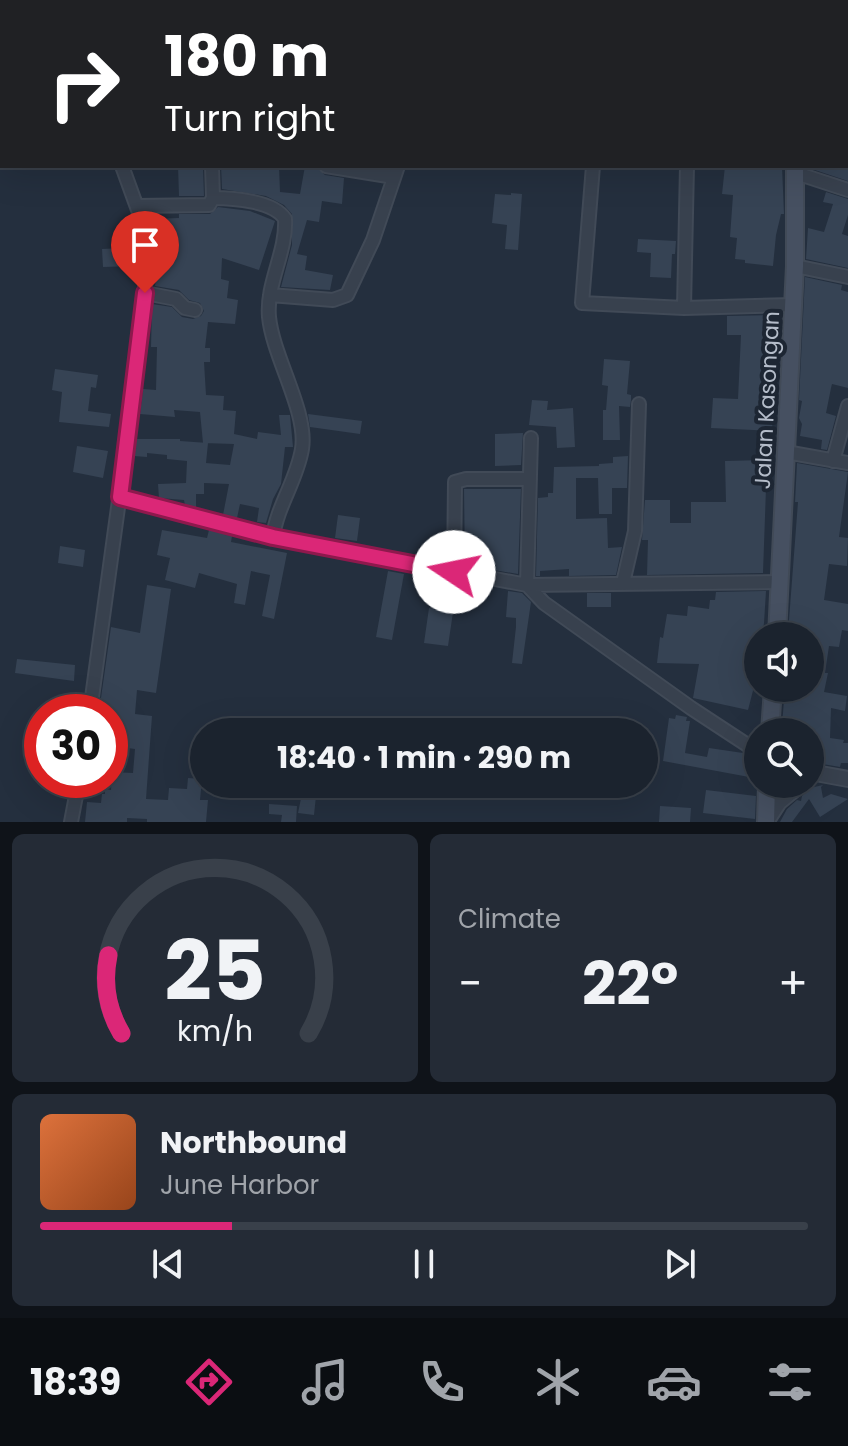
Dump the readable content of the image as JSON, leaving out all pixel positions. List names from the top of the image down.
{
  "streets": {
    "main road": ["Jalan Kasongan"]
  },
  "page": {
    "turn": ["180 m", "Turn right"],
    "limit": "30",
    "trip": "18:40 · 1 min · 290 m",
    "tile": "Climate",
    "heat": ["−", "22°", "+"],
    "song": ["Northbound", "June Harbor"],
    "tabs": "18:39",
    "gauge": ["25", "km/h"]
  }
}
